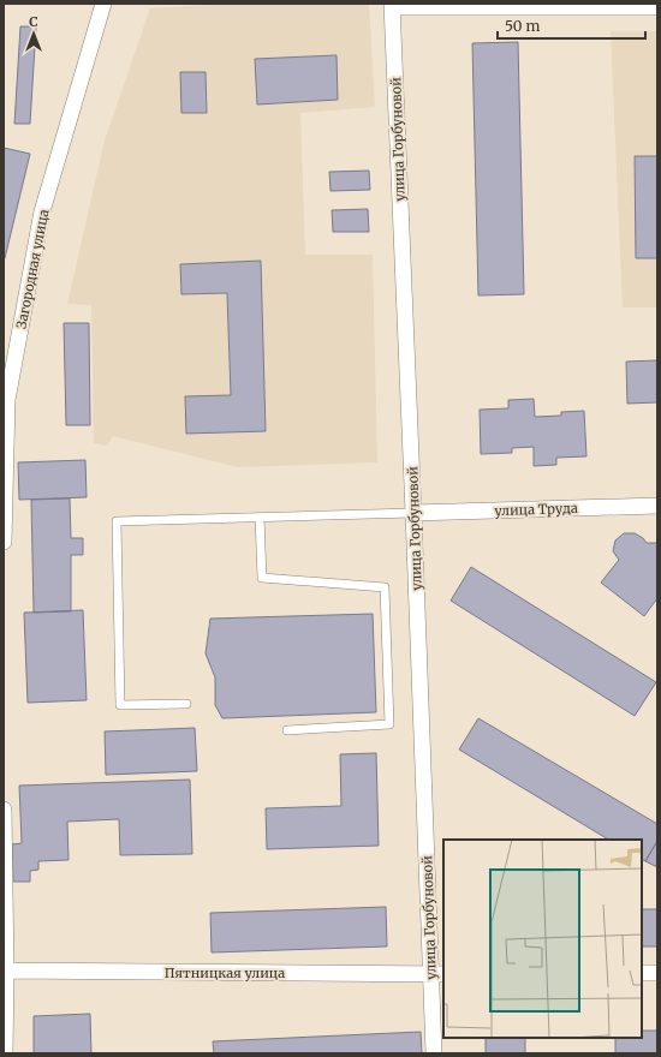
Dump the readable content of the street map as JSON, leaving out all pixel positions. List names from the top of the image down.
{
  "streets": {
    "street": [
      "улица Горбуновой",
      "Загородная улица",
      "улица Труда",
      "Пятницкая улица"
    ]
  },
  "crossings": [
    ["улица Горбуновой", "улица Труда"],
    ["улица Горбуновой", "Пятницкая улица"]
  ],
  "scale_bar": "50 m",
  "north": "top"
}
